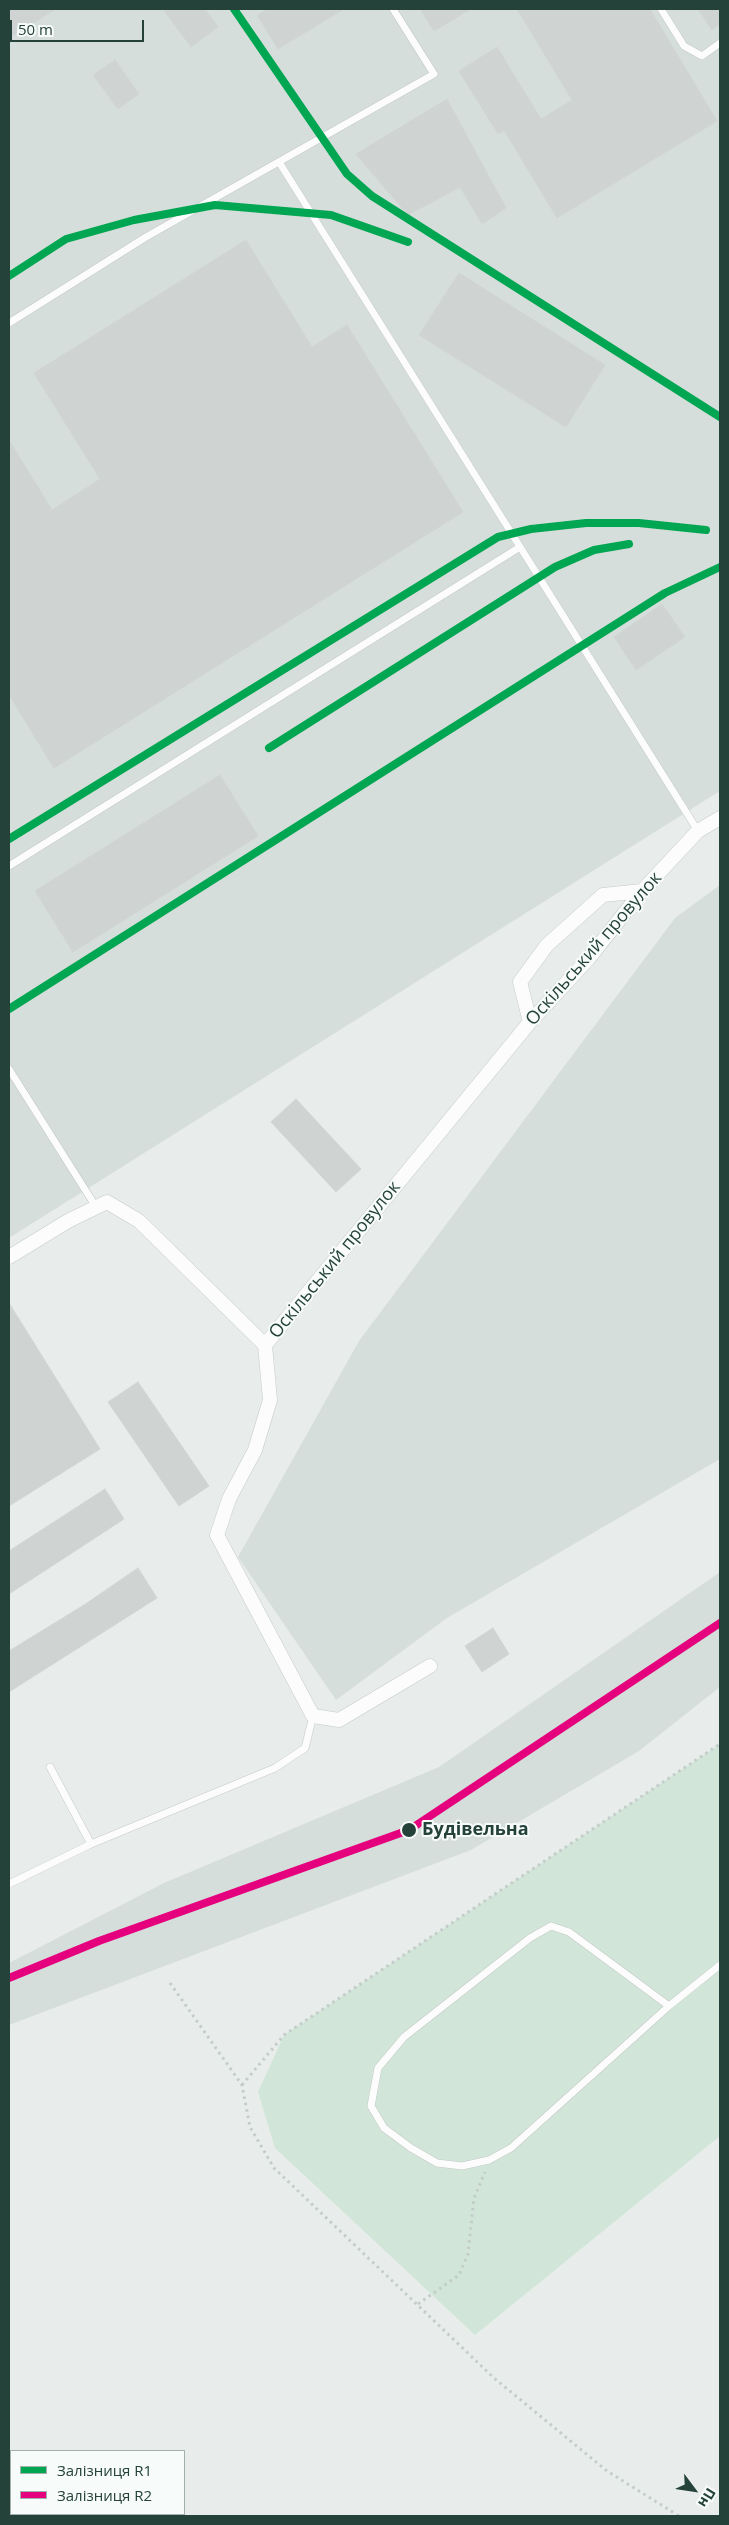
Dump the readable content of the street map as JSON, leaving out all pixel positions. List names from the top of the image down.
{
  "streets": {
    "street": ["Оскільський провулок"]
  },
  "places": ["Будівельна"],
  "lines": ["rail line R1", "rail line R2"],
  "legend": ["Залізниця R1", "Залізниця R2"],
  "scale_bar": "50 m",
  "north": "bottom right"
}
